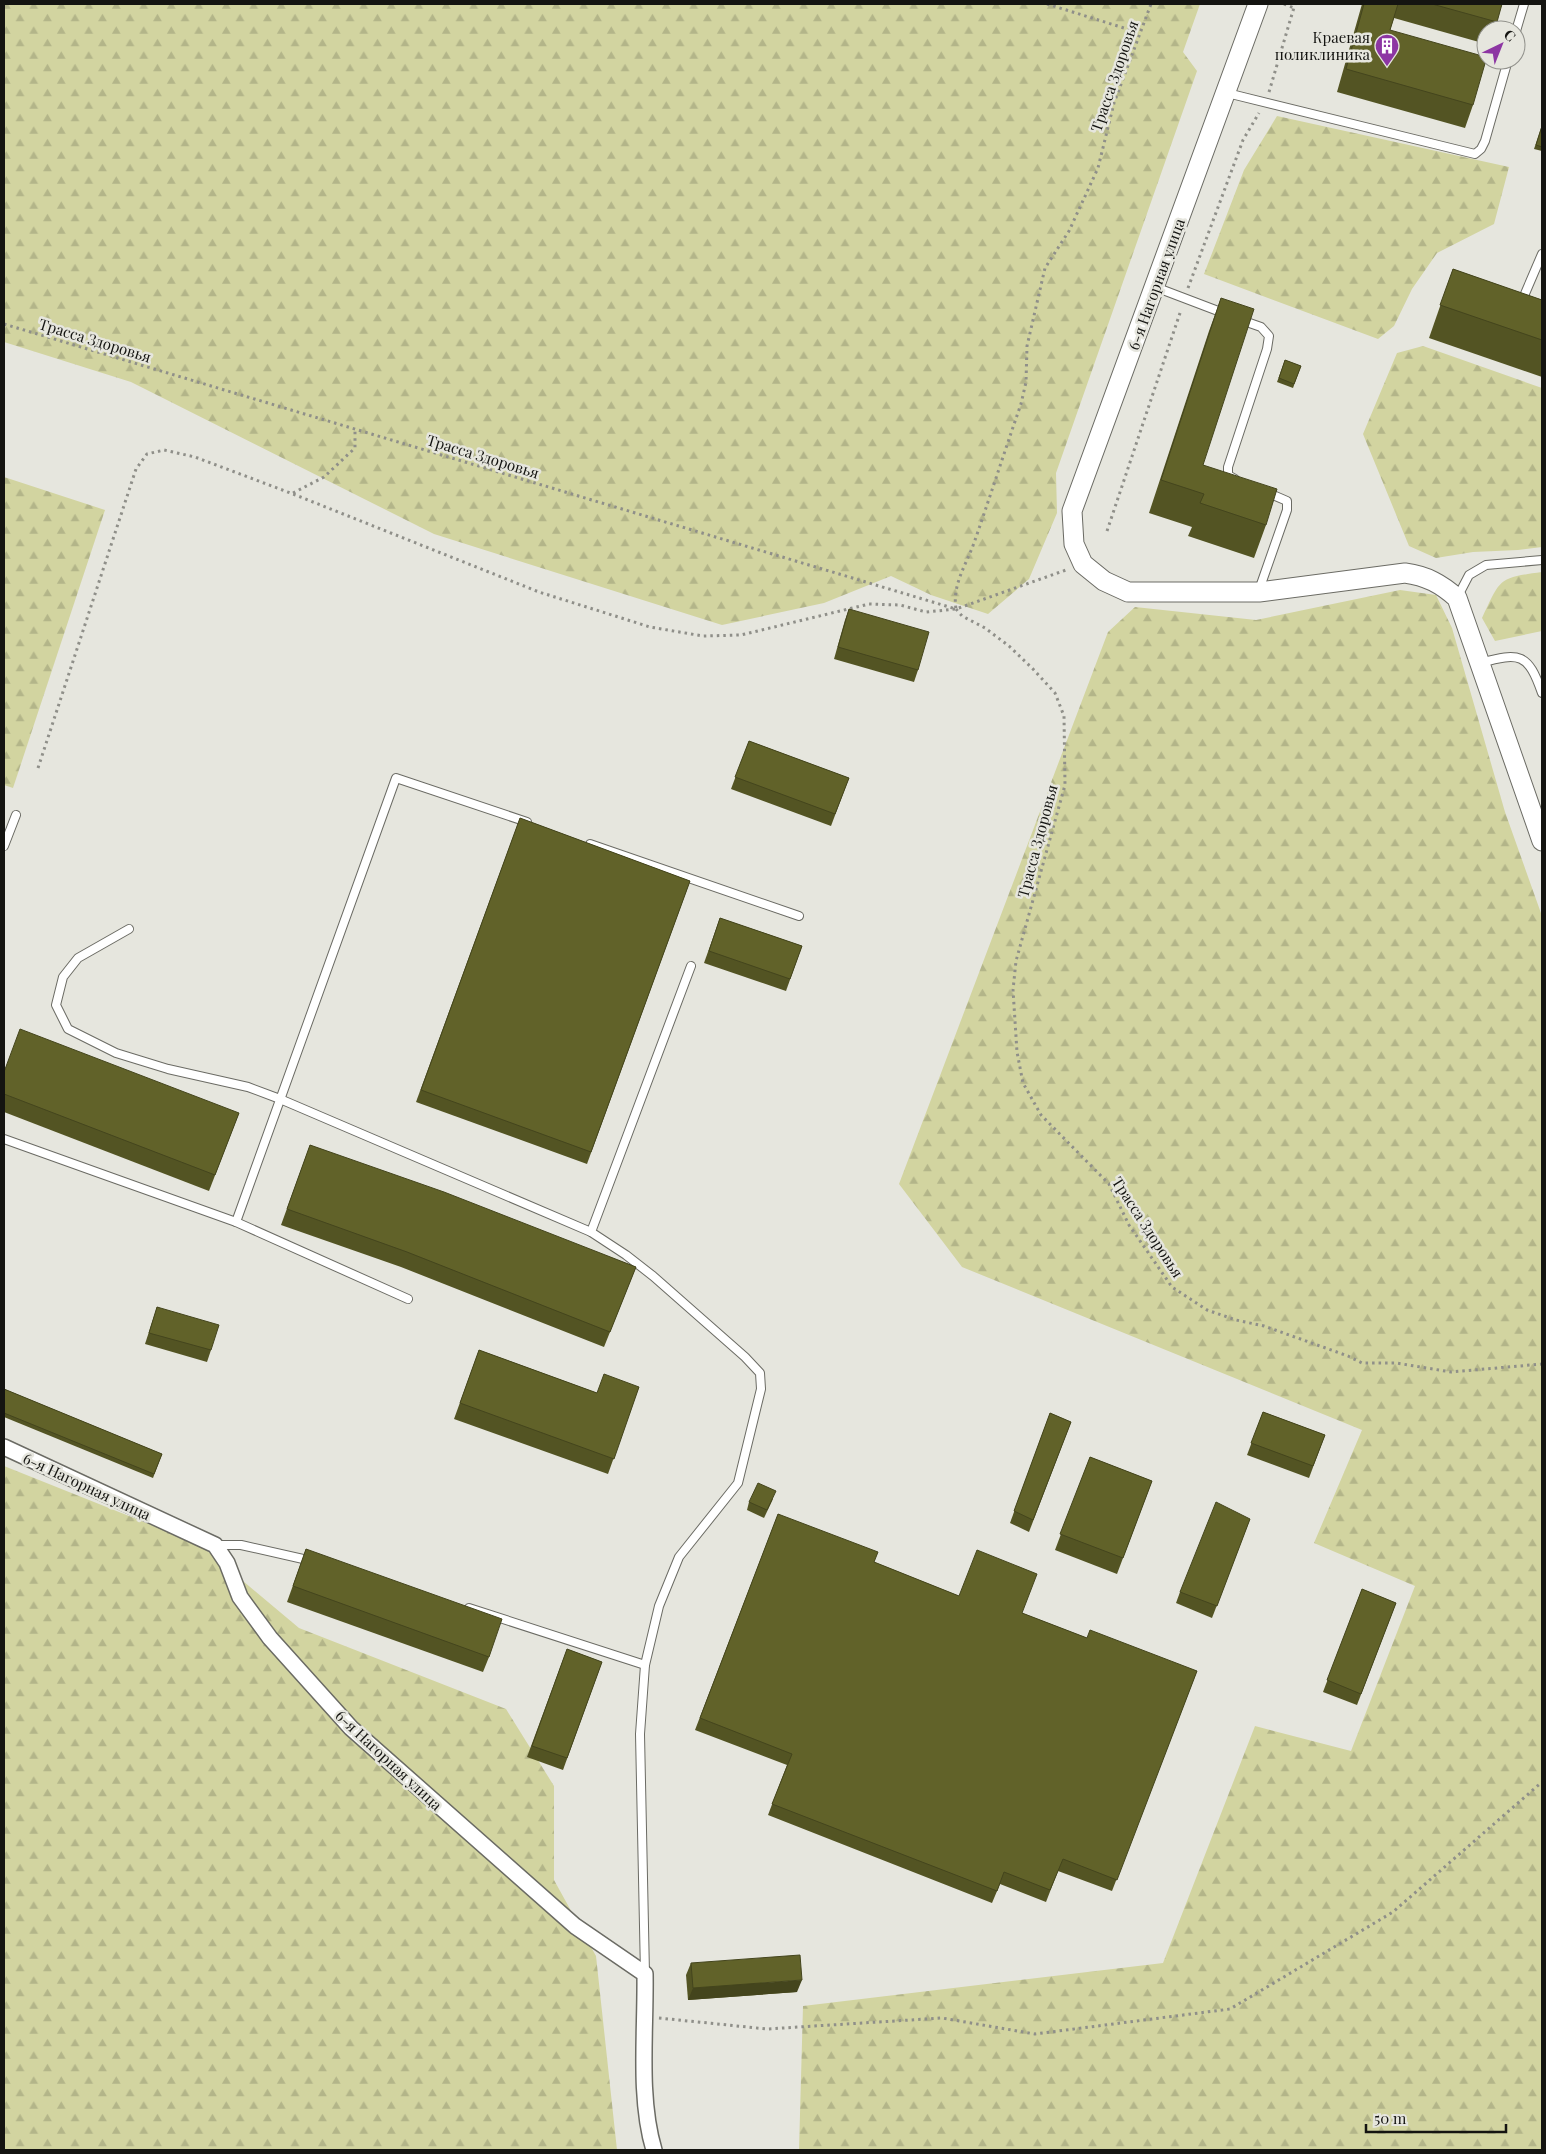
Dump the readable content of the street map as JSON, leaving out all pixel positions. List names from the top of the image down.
{
  "streets": {
    "street": ["6-я Нагорная улица"],
    "path": ["Трасса Здоровья"]
  },
  "places": {
    "building": ["Краевая поликлиника"]
  },
  "scale_bar": "50 m",
  "north": "top right"
}
